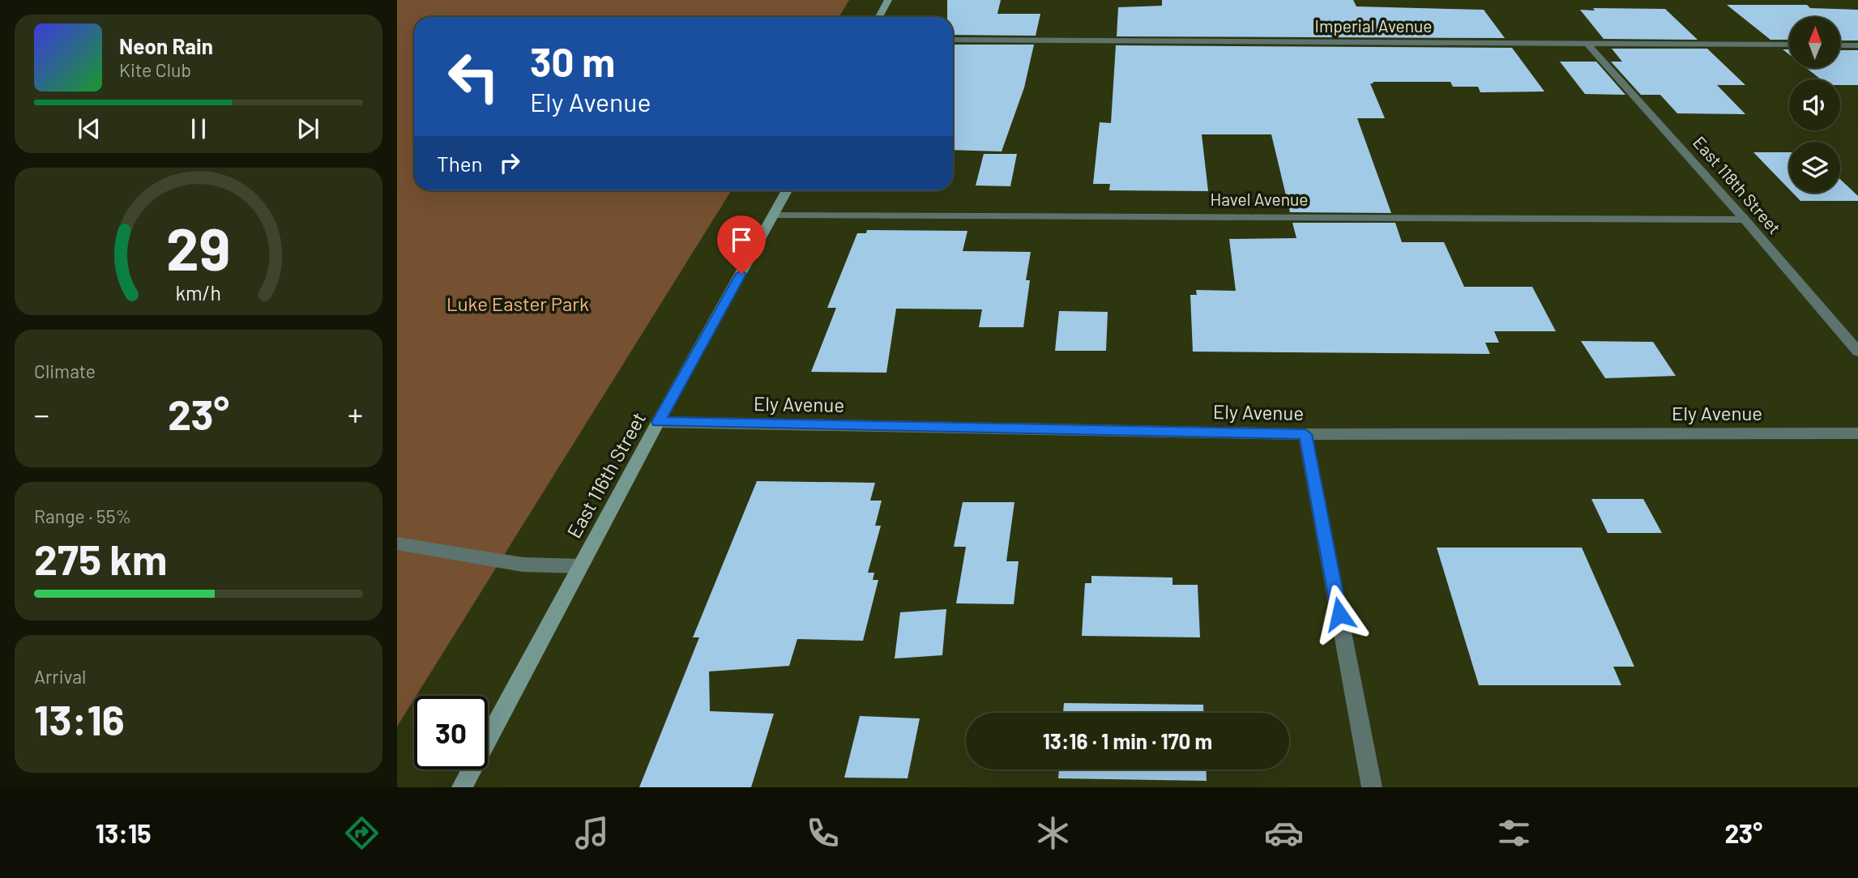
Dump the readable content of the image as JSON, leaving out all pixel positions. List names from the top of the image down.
{
  "streets": {
    "main road": ["East 116th Street"],
    "street": [
      "Imperial Avenue",
      "East 118th Street",
      "Havel Avenue",
      "Ely Avenue"
    ]
  },
  "crossings": [
    ["Imperial Avenue", "East 118th Street"],
    ["East 118th Street", "Havel Avenue"],
    ["Havel Avenue", "East 116th Street"],
    ["Ely Avenue", "East 116th Street"]
  ],
  "parks": ["Luke Easter Park"],
  "north": "top",
  "page": {
    "turn": ["30 m", "Ely Avenue"],
    "song": ["Neon Rain", "Kite Club"],
    "then": "Then",
    "tile": [
      "Climate",
      ["Range · 55%", "275 km"],
      ["Arrival", "13:16"]
    ],
    "heat": ["−", "23°", "+"],
    "limit": "30",
    "trip": "13:16 · 1 min · 170 m",
    "tabs": ["13:15", "23°"],
    "gauge": ["29", "km/h"]
  }
}
